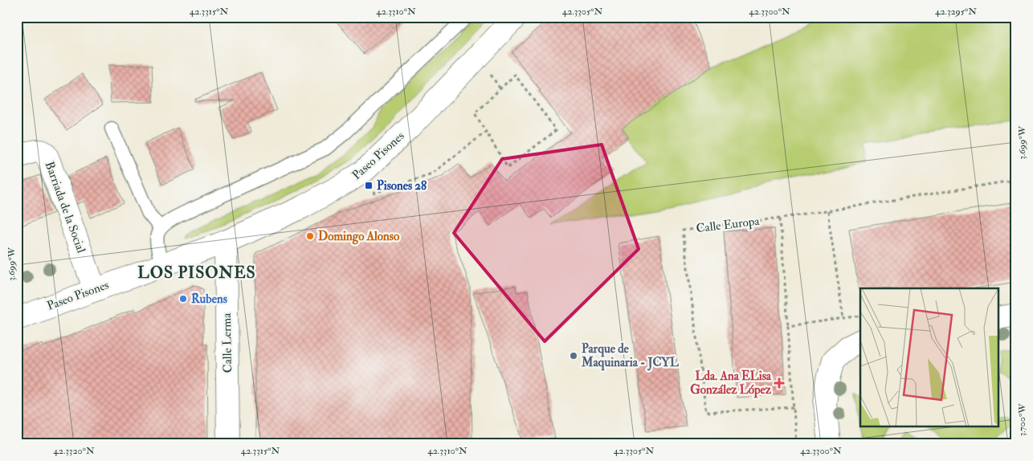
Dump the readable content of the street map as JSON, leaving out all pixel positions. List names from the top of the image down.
{
  "streets": {
    "main road": ["Paseo Pisones", "Barriada de la Social", "Calle Lerma"],
    "path": ["Calle Europa"]
  },
  "crossings": [
    ["Paseo Pisones", "Barriada de la Social"],
    ["Paseo Pisones", "Calle Lerma"]
  ],
  "districts": ["LOS PISONES"],
  "places": {
    "transit": ["Pisones 28"],
    "other": ["Domingo Alonso", "Rubens", "Parque de Maquinaria - JCYL"],
    "health": ["Lda. Ana ELisa González López"]
  },
  "coordinates": [
    "42.3315°N",
    "42.3310°N",
    "42.3305°N",
    "42.3300°N",
    "42.3295°N",
    "3.699°W",
    "3.700°W",
    "42.3320°N"
  ]
}
